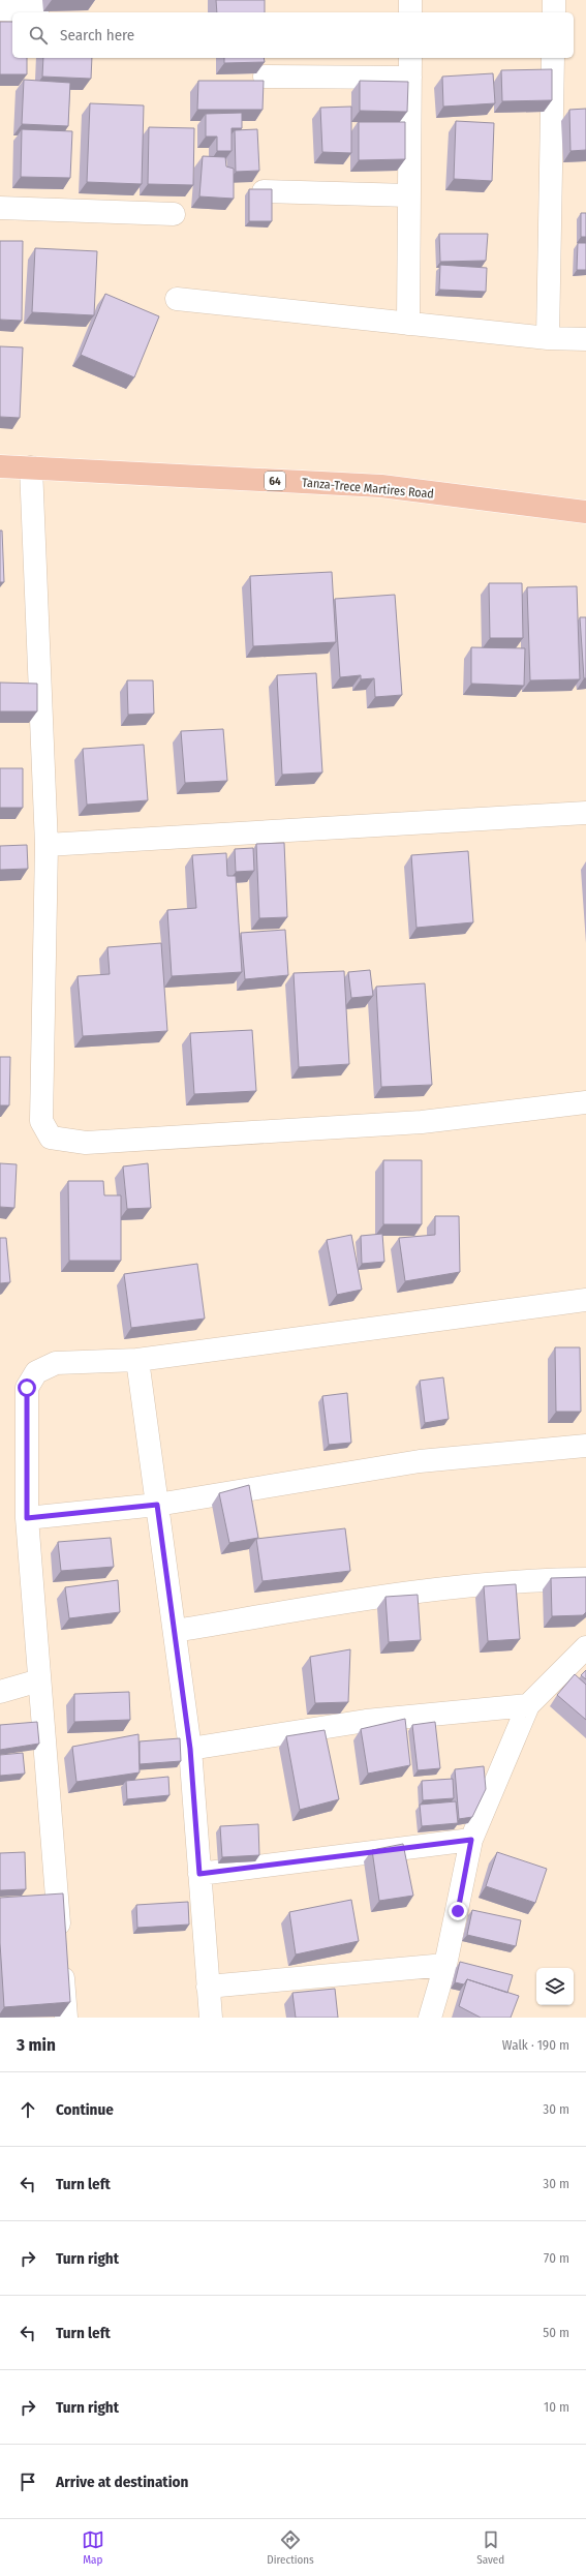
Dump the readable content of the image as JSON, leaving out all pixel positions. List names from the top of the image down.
{
  "streets": {
    "main road": ["64", "Tanza-Trece Martires Road"]
  },
  "page": {
    "search": "Search here",
    "heading": ["3 min", "Walk · 190 m"],
    "list": [
      ["Continue", "30 m"],
      ["Turn left", "30 m"],
      ["Turn right", "70 m"],
      ["Turn left", "50 m"],
      ["Turn right", "10 m"],
      "Arrive at destination"
    ],
    "nav": ["Map", "Directions", "Saved"]
  }
}
